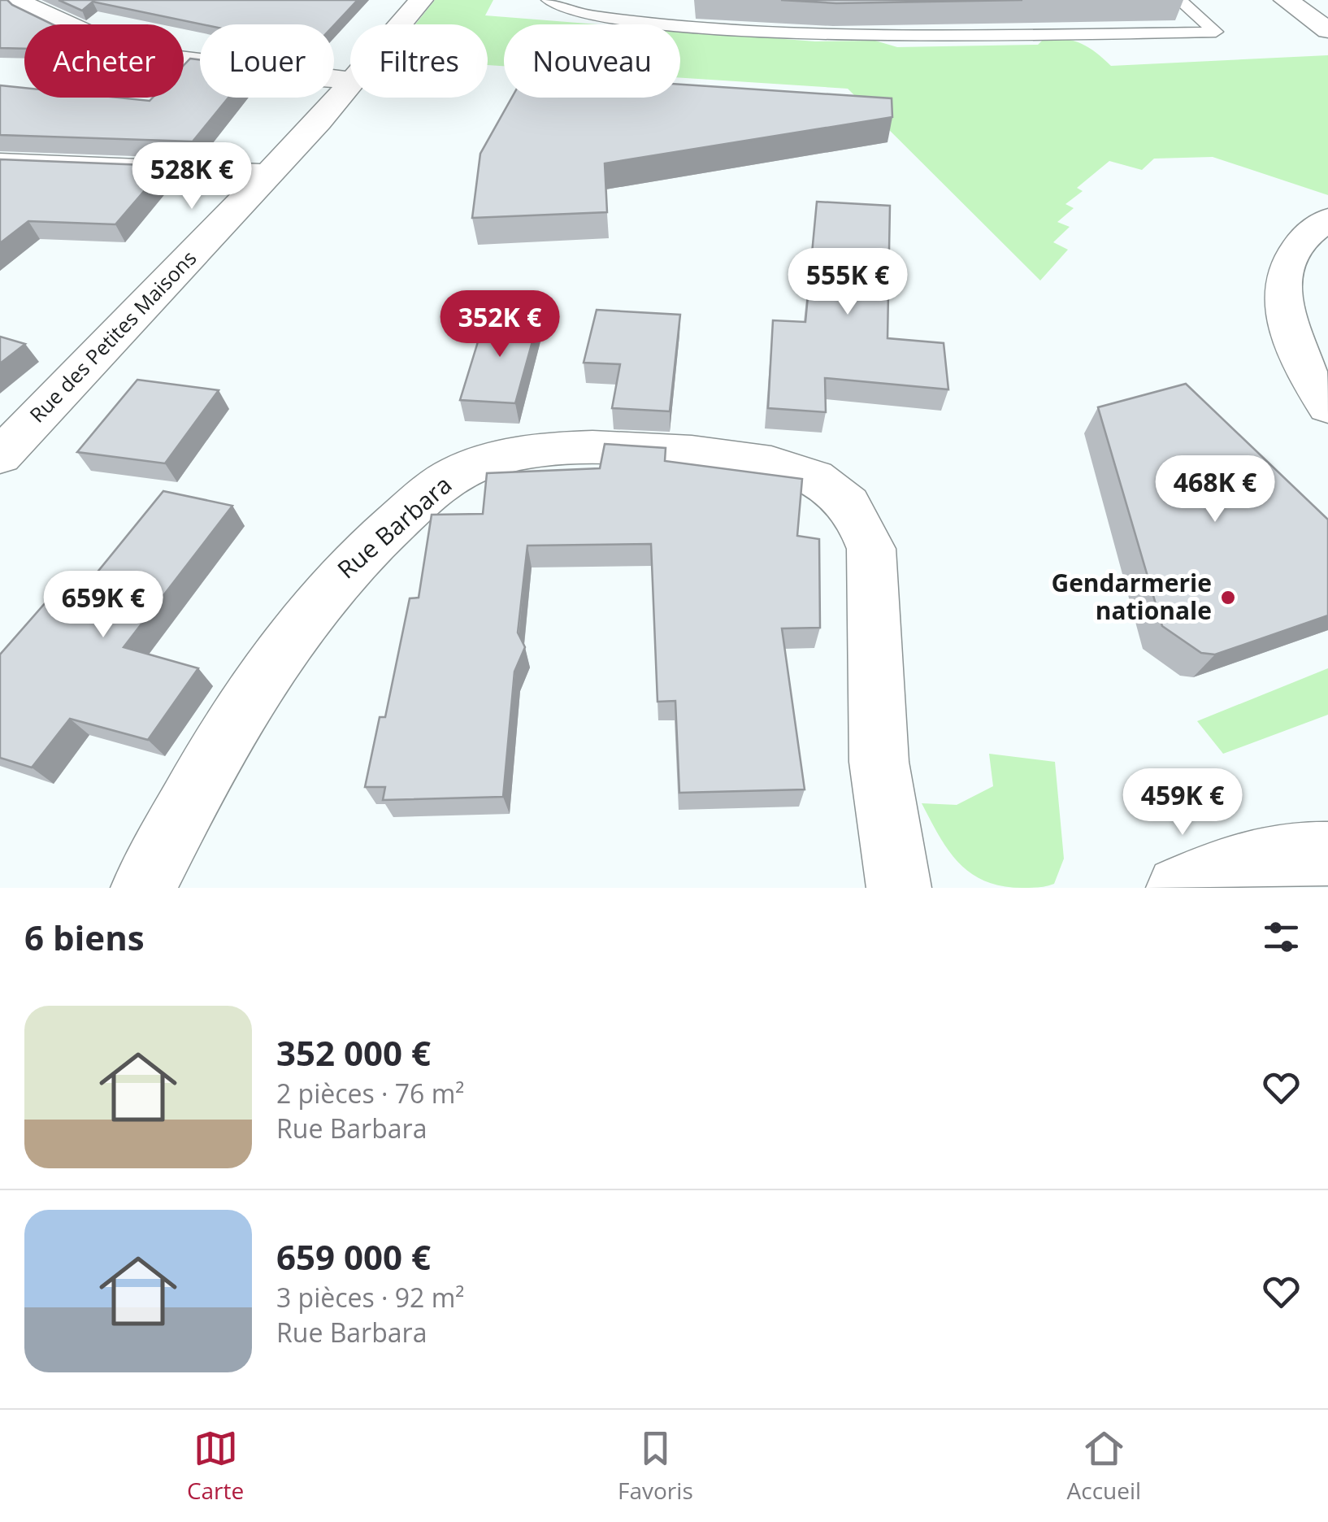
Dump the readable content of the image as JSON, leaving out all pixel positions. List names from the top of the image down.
{
  "streets": {
    "street": ["Rue des Petites Maisons", "Rue Barbara"]
  },
  "places": ["Gendarmerie nationale"],
  "page": {
    "chip": [
      "Acheter",
      "Louer",
      "Filtres",
      "Nouveau"
    ],
    "price": [
      "528K €",
      "555K €",
      "352K €",
      "468K €",
      "659K €",
      "459K €"
    ],
    "heading": "6 biens",
    "list": [
      {
        "name": "352 000 €",
        "note": "2 pièces · 76 m² · Rue Barbara"
      },
      {
        "name": "659 000 €",
        "note": "3 pièces · 92 m² · Rue Barbara"
      }
    ],
    "tabs": ["Carte", "Favoris", "Accueil"]
  }
}
